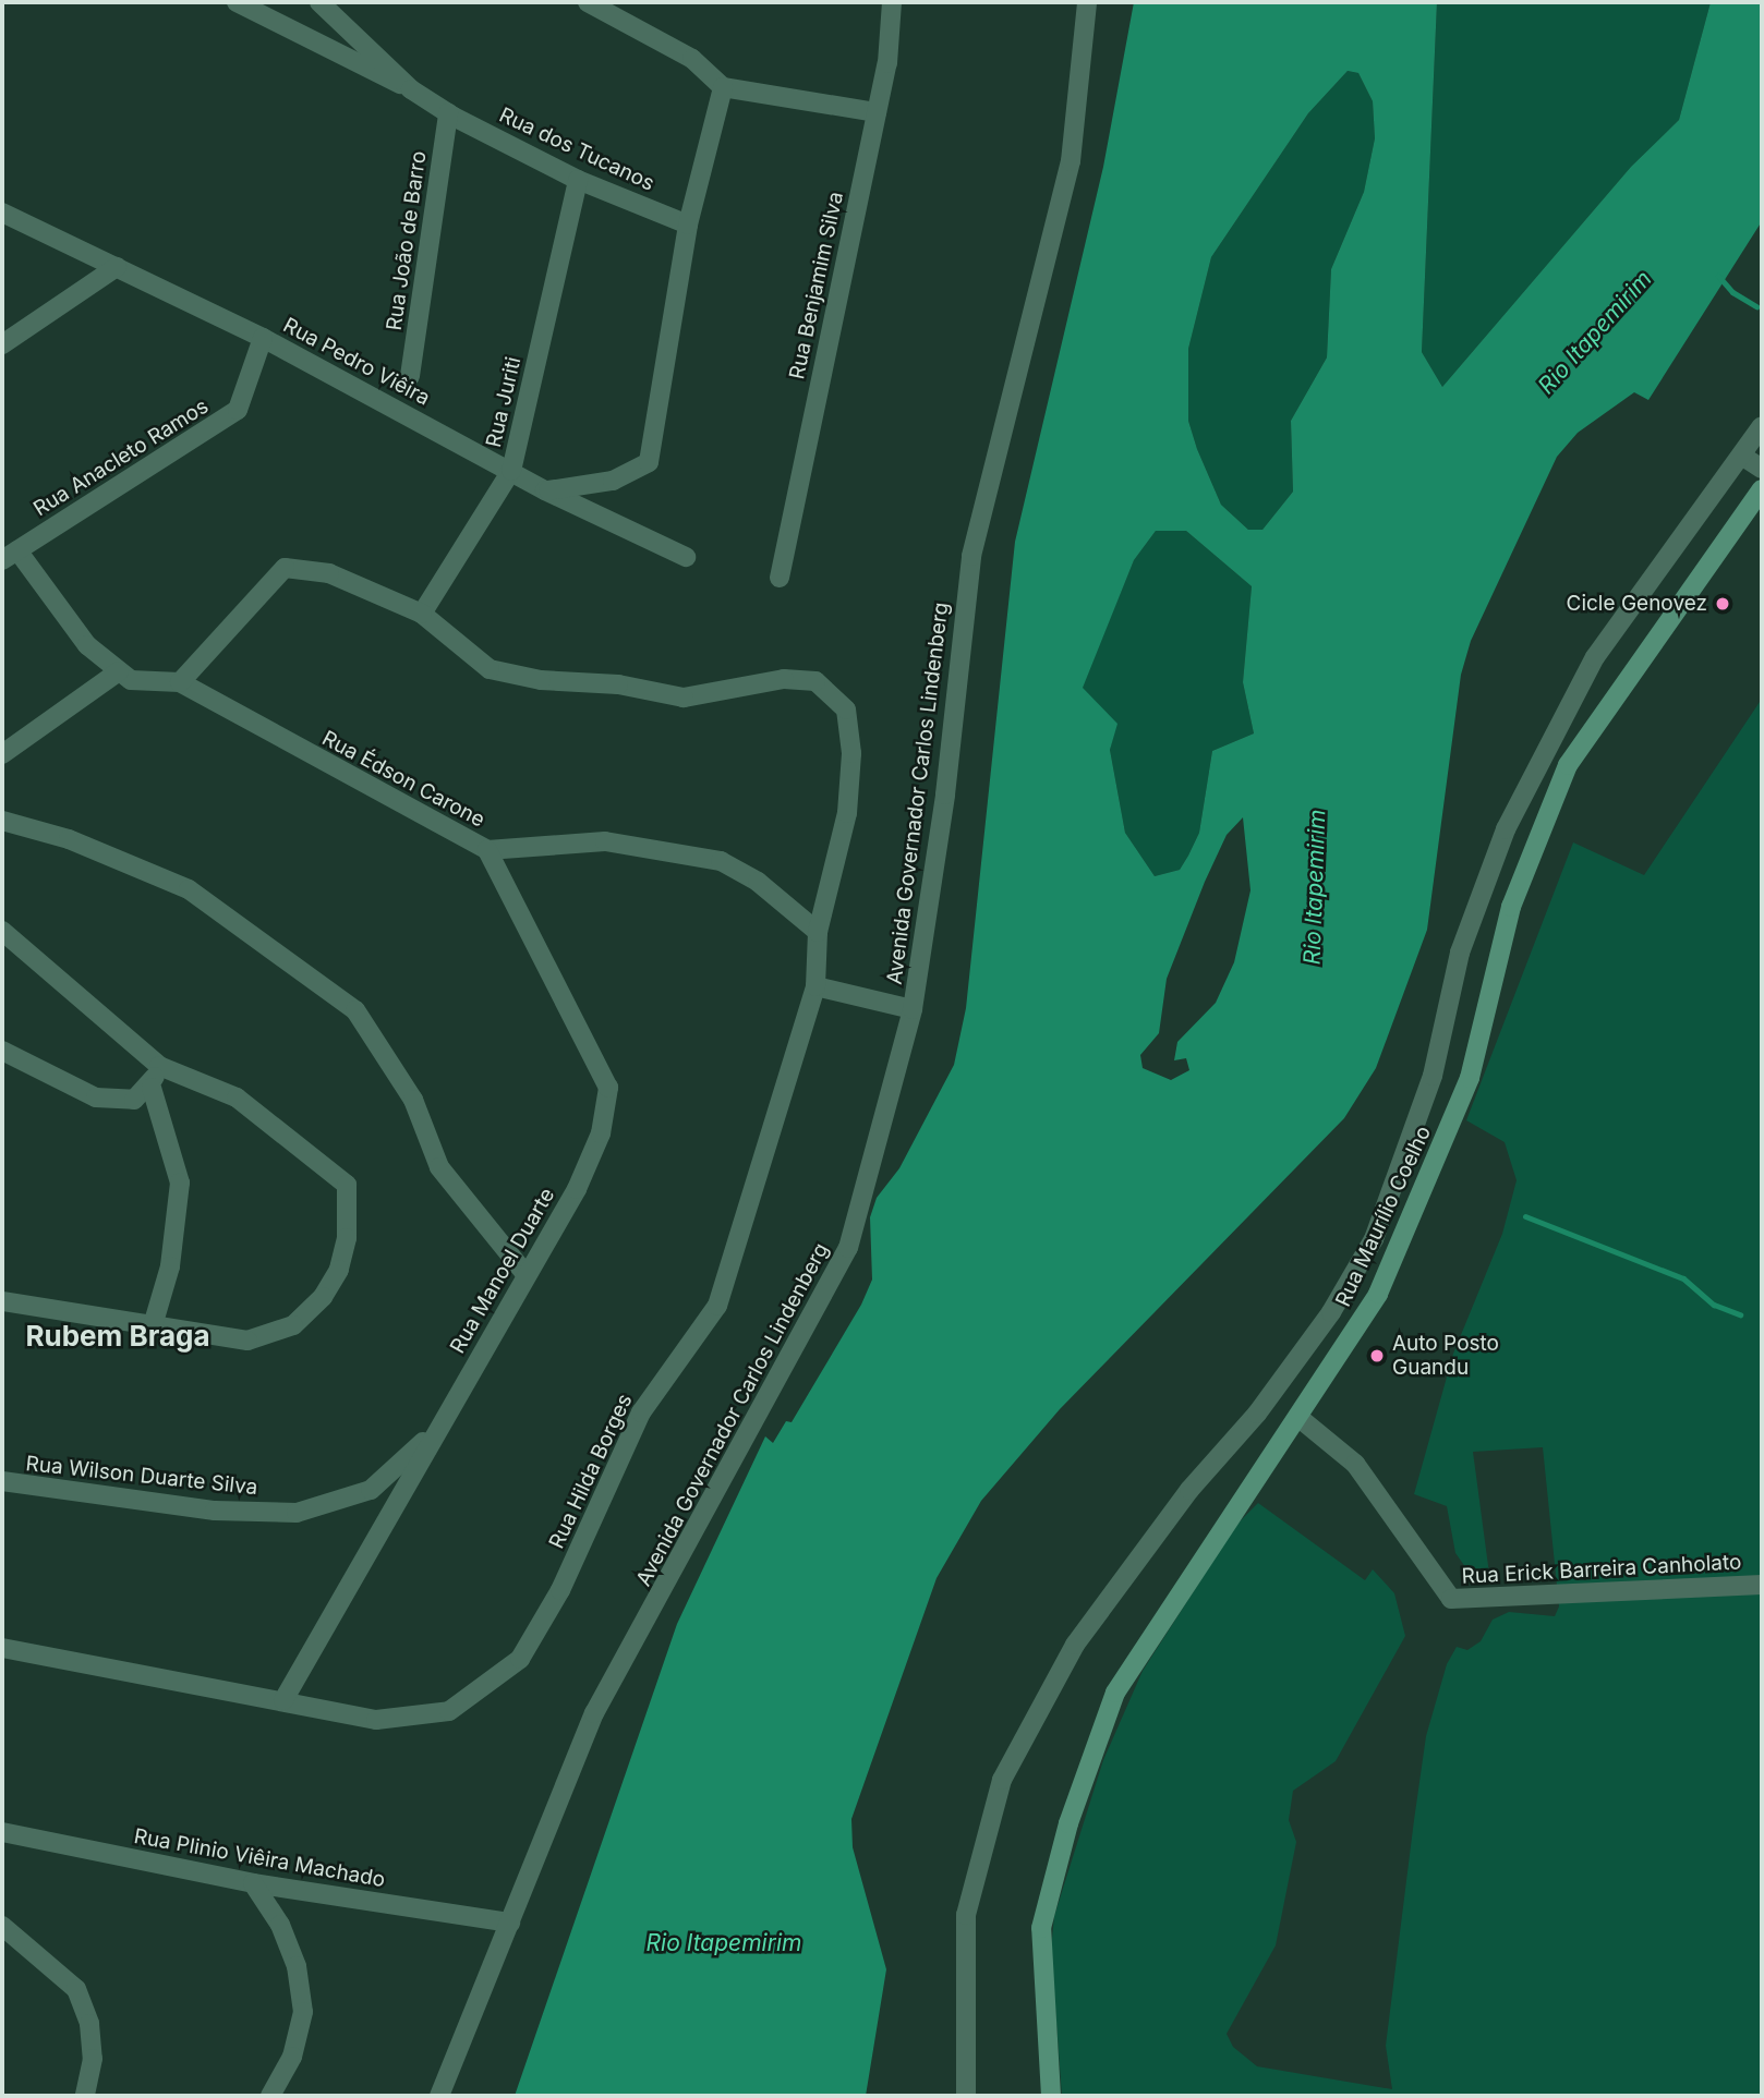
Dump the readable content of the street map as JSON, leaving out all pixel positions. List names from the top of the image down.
{
  "streets": {
    "main road": ["Rua Maurílio Coelho"],
    "street": [
      "Rua dos Tucanos",
      "Rua João de Barro",
      "Rua Benjamim Silva",
      "Rua Pedro Viêira",
      "Rua Juriti",
      "Rua Anacleto Ramos",
      "Rua Édson Carone",
      "Avenida Governador Carlos Lindenberg",
      "Rua Manoel Duarte",
      "Rua Hilda Borges",
      "Rua Wilson Duarte Silva",
      "Rua Erick Barreira Canholato",
      "Rua Plinio Viêira Machado"
    ]
  },
  "crossings": [
    ["Rua dos Tucanos", "Rua João de Barro"],
    ["Rua dos Tucanos", "Rua Juriti"],
    ["Rua Pedro Viêira", "Rua Juriti"],
    ["Rua Pedro Viêira", "Rua Anacleto Ramos"],
    ["Rua Juriti", "Rua Hilda Borges"],
    ["Rua Anacleto Ramos", "Rua Édson Carone"],
    ["Rua Édson Carone", "Rua Manoel Duarte"],
    ["Rua Édson Carone", "Rua Hilda Borges"],
    ["Avenida Governador Carlos Lindenberg", "Rua Plinio Viêira Machado"],
    ["Rua Maurílio Coelho", "Rua Erick Barreira Canholato"],
    ["Rua Manoel Duarte", "Rua Hilda Borges"],
    ["Rua Manoel Duarte", "Rua Wilson Duarte Silva"]
  ],
  "districts": ["Rubem Braga"],
  "water": ["Rio Itapemirim"],
  "places": ["Cicle Genovez", "Auto Posto Guandu"]
}
